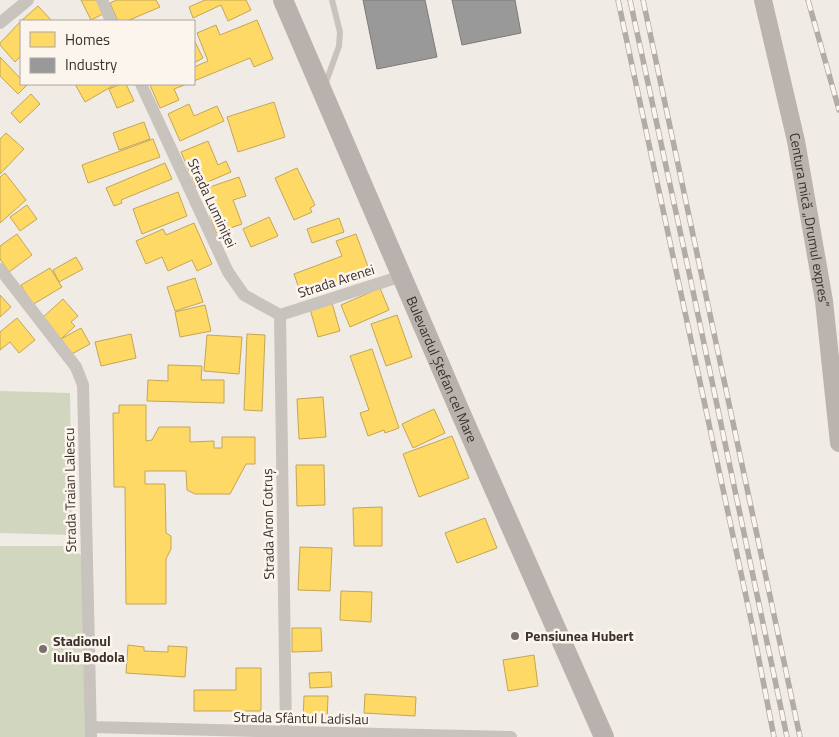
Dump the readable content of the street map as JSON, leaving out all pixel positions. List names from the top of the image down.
{
  "streets": {
    "main road": ["Centura mică „Drumul expres”", "Bulevardul Ștefan cel Mare"],
    "street": [
      "Strada Luminiței",
      "Strada Arenei",
      "Strada Traian Lalescu",
      "Strada Aron Cotruș",
      "Strada Sfântul Ladislau"
    ]
  },
  "crossings": [
    ["Strada Luminiței", "Strada Arenei"],
    ["Strada Luminiței", "Strada Aron Cotruș"],
    ["Strada Arenei", "Bulevardul Ștefan cel Mare"],
    ["Strada Arenei", "Strada Aron Cotruș"],
    ["Strada Traian Lalescu", "Strada Sfântul Ladislau"],
    ["Strada Aron Cotruș", "Strada Sfântul Ladislau"]
  ],
  "places": ["Pensiunea Hubert", "Stadionul Iuliu Bodola"],
  "legend": ["Homes", "Industry"]
}
